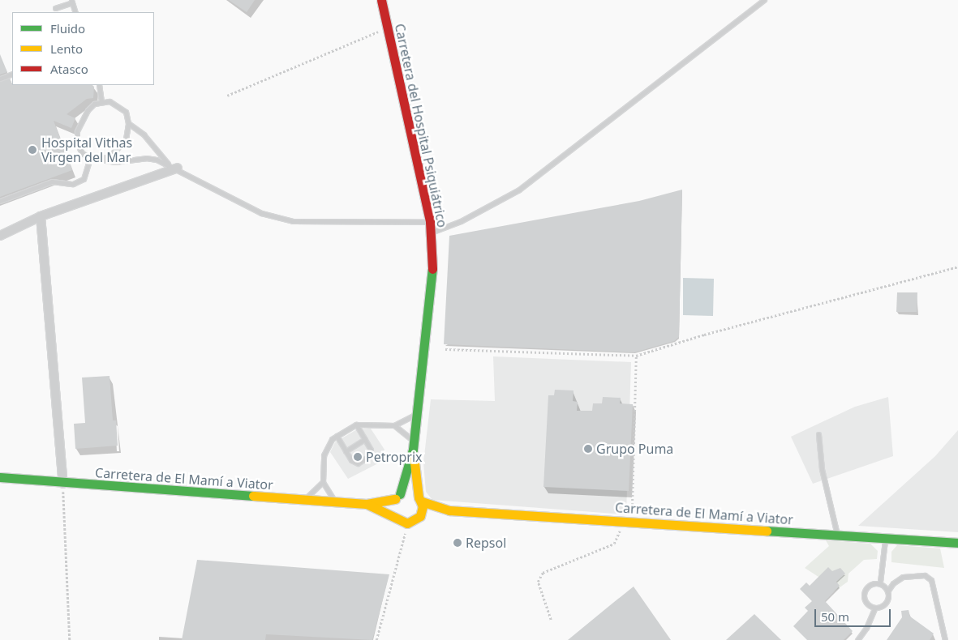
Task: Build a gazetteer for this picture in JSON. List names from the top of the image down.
{
  "streets": {
    "street": ["Carretera del Hospital Psiquiátrico", "Carretera de El Mamí a Viator"]
  },
  "places": [
    "Hospital Vithas Virgen del Mar",
    "Grupo Puma",
    "Petroprix",
    "Repsol"
  ],
  "legend": ["Fluido", "Lento", "Atasco"],
  "scale_bar": "50 m"
}
